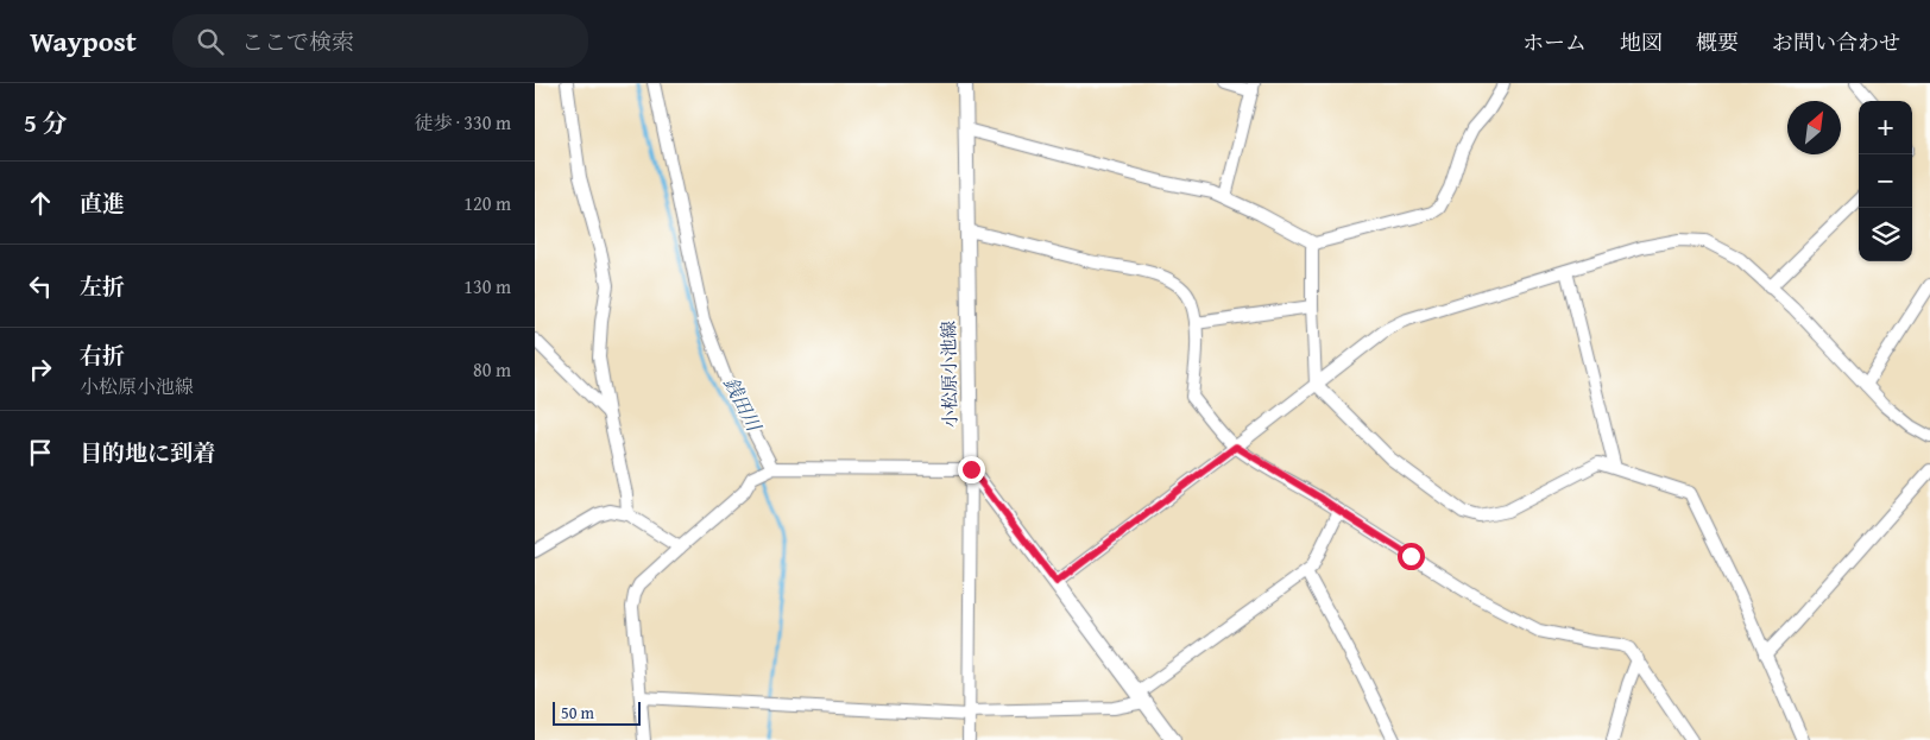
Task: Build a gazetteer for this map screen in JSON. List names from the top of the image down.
{
  "streets": {
    "main road": ["小松原小池線"]
  },
  "water": ["銭田川"],
  "scale_bar": "50 m",
  "north": "top right",
  "page": {
    "header": "Waypost",
    "search": "ここで検索",
    "nav": [
      "ホーム",
      "地図",
      "概要",
      "お問い合わせ"
    ],
    "heading": ["5 分", "徒歩 · 330 m"],
    "map_buttons": ["+", "−"],
    "list": [
      ["直進", "120 m"],
      ["左折", "130 m"],
      ["右折", "小松原小池線", "80 m"],
      "目的地に到着"
    ],
    "scale": "50 m"
  }
}
